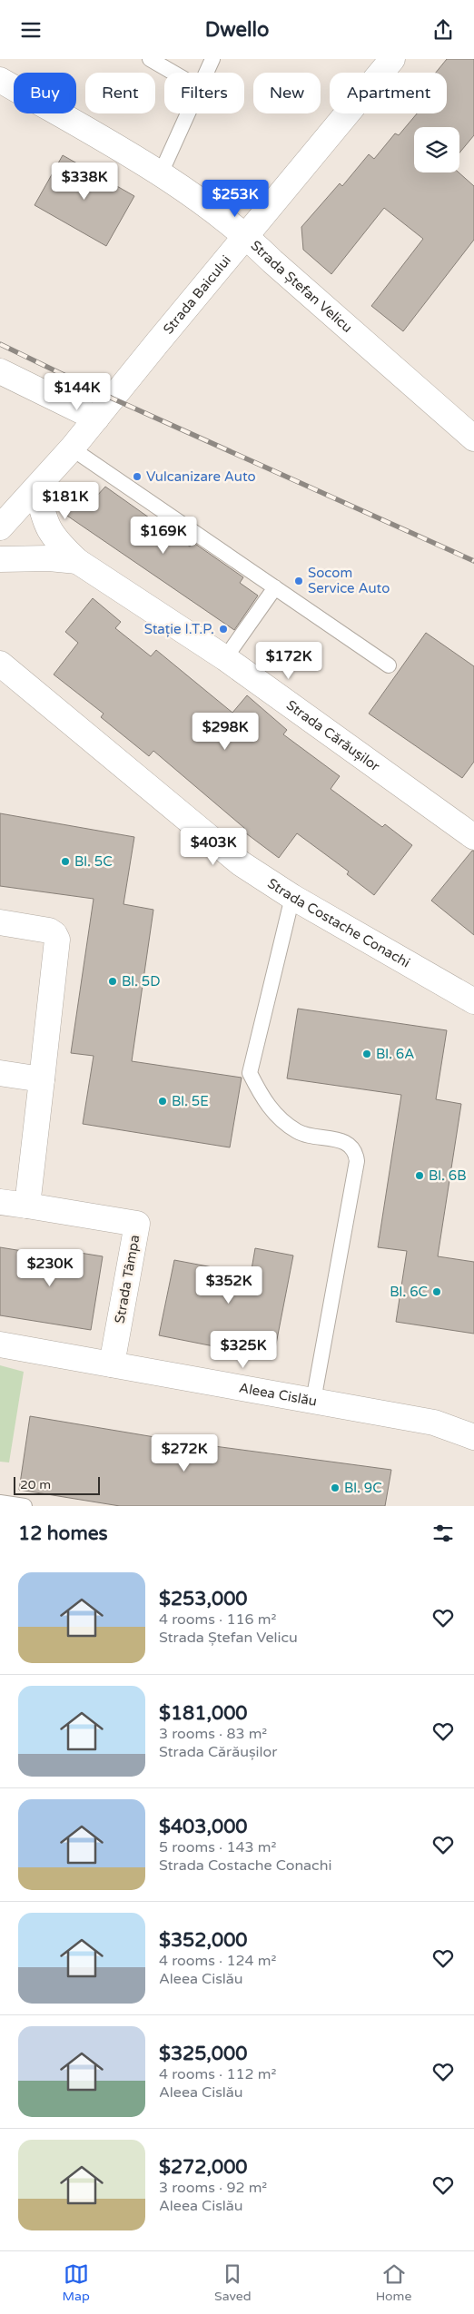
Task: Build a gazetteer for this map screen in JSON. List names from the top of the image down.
{
  "streets": {
    "street": [
      "Strada Ștefan Velicu",
      "Strada Baicului",
      "Strada Cărăușilor",
      "Strada Costache Conachi",
      "Strada Tâmpa",
      "Aleea Cislău"
    ]
  },
  "crossings": [
    ["Strada Ștefan Velicu", "Strada Baicului"],
    ["Strada Baicului", "Strada Cărăușilor"],
    ["Strada Tâmpa", "Aleea Cislău"]
  ],
  "places": [
    "Vulcanizare Auto",
    "Socom Service Auto",
    "Stație I.T.P.",
    "Bl. 5C",
    "Bl. 5D",
    "Bl. 6A",
    "Bl. 5E",
    "Bl. 6B",
    "Bl. 6C",
    "Bl. 9C"
  ],
  "scale_bar": "20 m",
  "page": {
    "header": "Dwello",
    "chip": [
      "Buy",
      "Rent",
      "Filters",
      "New",
      "Apartment"
    ],
    "price": [
      "$338K",
      "$253K",
      "$144K",
      "$181K",
      "$169K",
      "$172K",
      "$298K",
      "$403K",
      "$230K",
      "$352K",
      "$325K",
      "$272K"
    ],
    "scale": "20 m",
    "heading": "12 homes",
    "list": [
      {
        "name": "$253,000",
        "note": "4 rooms · 116 m² · Strada Ștefan Velicu"
      },
      {
        "name": "$181,000",
        "note": "3 rooms · 83 m² · Strada Cărăușilor"
      },
      {
        "name": "$403,000",
        "note": "5 rooms · 143 m² · Strada Costache Conachi"
      },
      {
        "name": "$352,000",
        "note": "4 rooms · 124 m² · Aleea Cislău"
      },
      {
        "name": "$325,000",
        "note": "4 rooms · 112 m² · Aleea Cislău"
      },
      {
        "name": "$272,000",
        "note": "3 rooms · 92 m² · Aleea Cislău"
      }
    ],
    "tabs": ["Map", "Saved", "Home"]
  }
}
